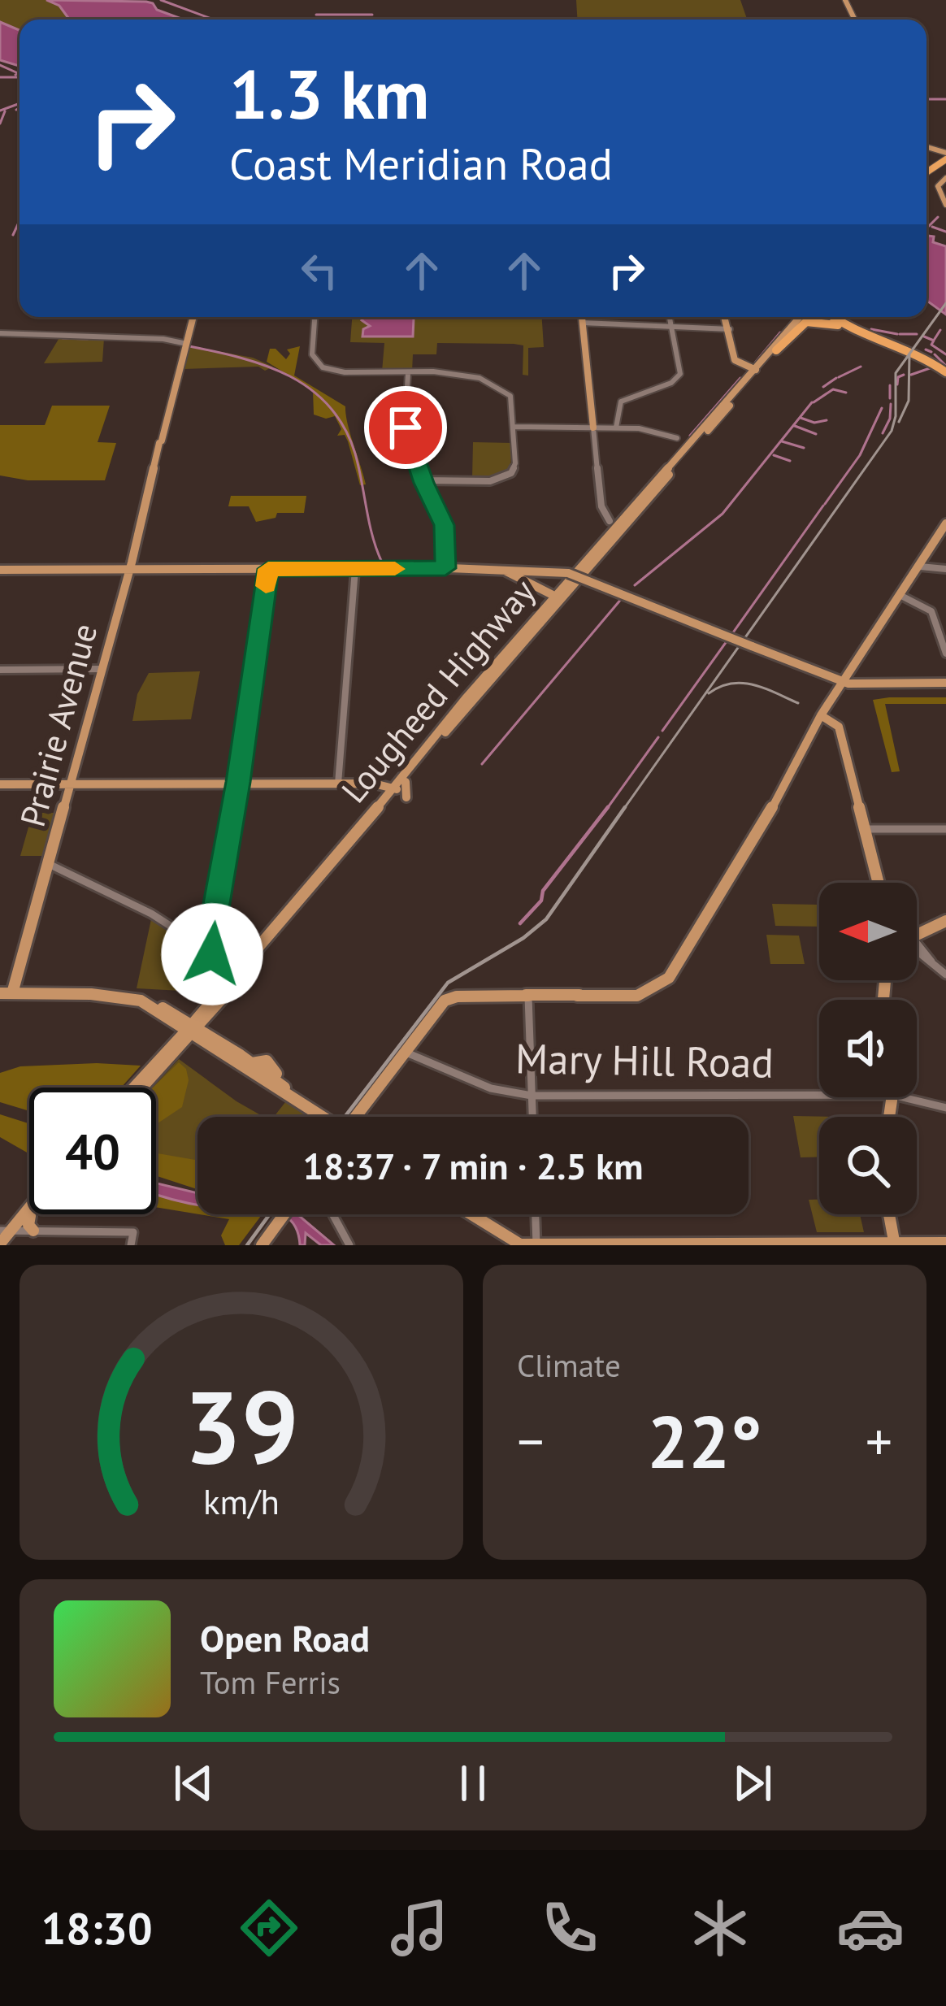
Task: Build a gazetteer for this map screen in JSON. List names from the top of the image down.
{
  "streets": {
    "main road": ["Lougheed Highway", "Prairie Avenue"],
    "street": ["Mary Hill Road"]
  },
  "north": "left",
  "page": {
    "turn": ["1.3 km", "Coast Meridian Road"],
    "limit": "40",
    "trip": "18:37 · 7 min · 2.5 km",
    "tile": "Climate",
    "heat": ["−", "22°", "+"],
    "song": ["Open Road", "Tom Ferris"],
    "tabs": "18:30",
    "gauge": ["39", "km/h"]
  }
}
